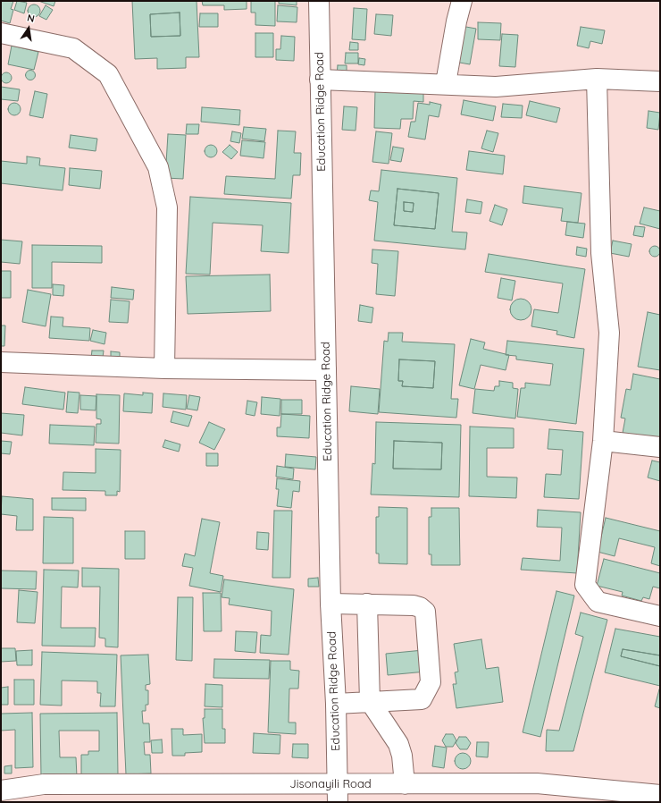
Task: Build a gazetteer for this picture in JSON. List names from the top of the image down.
{
  "streets": {
    "street": ["Education Ridge Road", "Jisonayili Road"]
  },
  "crossings": [
    ["Education Ridge Road", "Jisonayili Road"]
  ],
  "north": "top"
}
